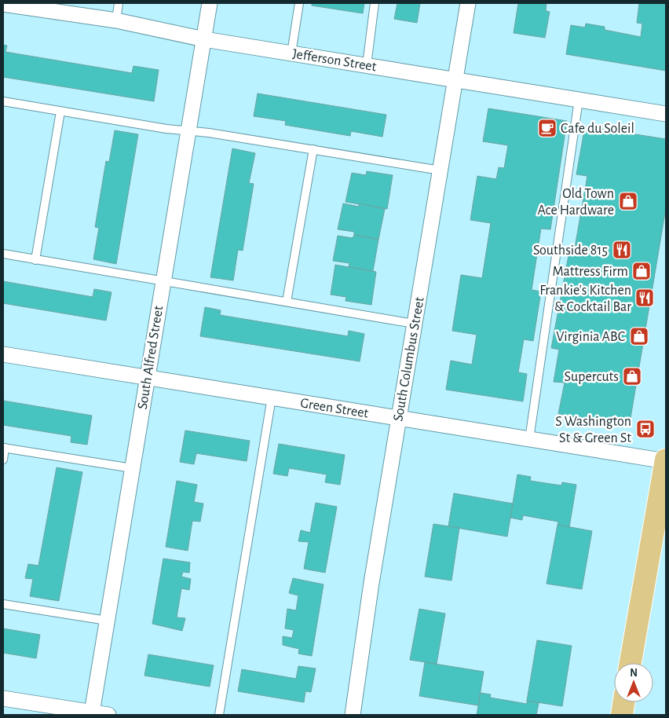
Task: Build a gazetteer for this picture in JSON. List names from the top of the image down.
{
  "streets": {
    "street": [
      "Jefferson Street",
      "South Alfred Street",
      "South Columbus Street",
      "Green Street"
    ]
  },
  "crossings": [
    ["Jefferson Street", "South Alfred Street"],
    ["Jefferson Street", "South Columbus Street"],
    ["South Alfred Street", "Green Street"],
    ["South Columbus Street", "Green Street"]
  ],
  "places": {
    "cafe": ["Cafe du Soleil"],
    "shop": [
      "Old Town Ace Hardware",
      "Mattress Firm",
      "Virginia ABC",
      "Supercuts"
    ],
    "restaurant": ["Southside 815", "Frankie's Kitchen & Cocktail Bar"],
    "bus stop": ["S Washington St & Green St"]
  },
  "north": "top"
}
